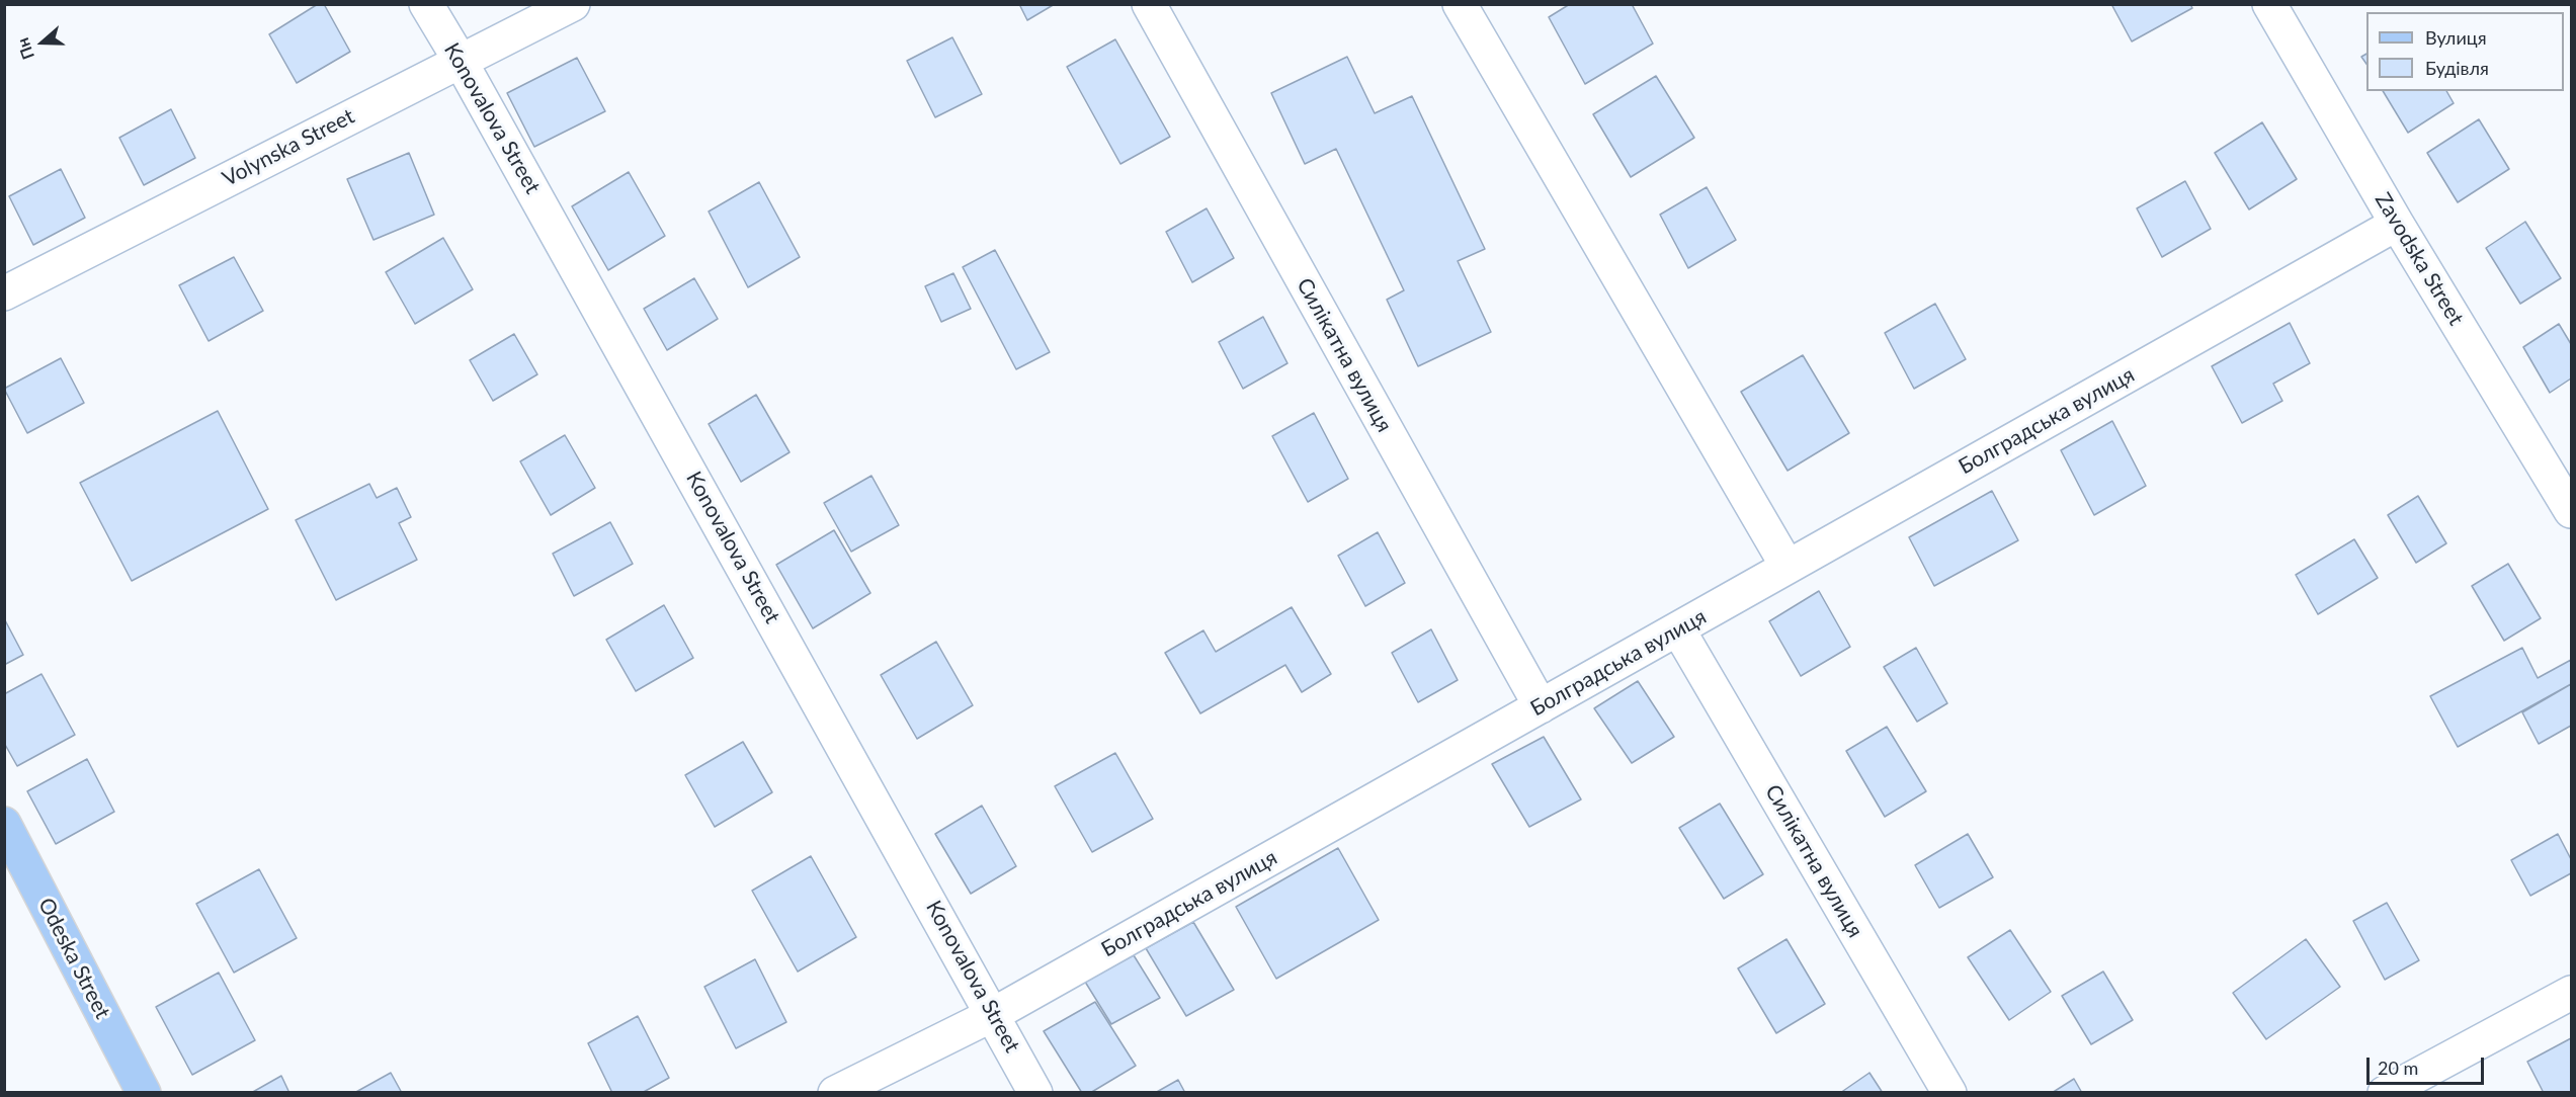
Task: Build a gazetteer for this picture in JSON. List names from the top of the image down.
{
  "streets": {
    "main road": ["Odeska Street"],
    "street": [
      "Konovalova Street",
      "Volynska Street",
      "Zavodska Street",
      "Силікатна вулиця",
      "Болградська вулиця"
    ]
  },
  "crossings": [
    ["Konovalova Street", "Volynska Street"],
    ["Konovalova Street", "Болградська вулиця"],
    ["Zavodska Street", "Болградська вулиця"],
    ["Силікатна вулиця", "Болградська вулиця"]
  ],
  "legend": ["Вулиця", "Будівля"],
  "scale_bar": "20 m",
  "north": "left"
}
